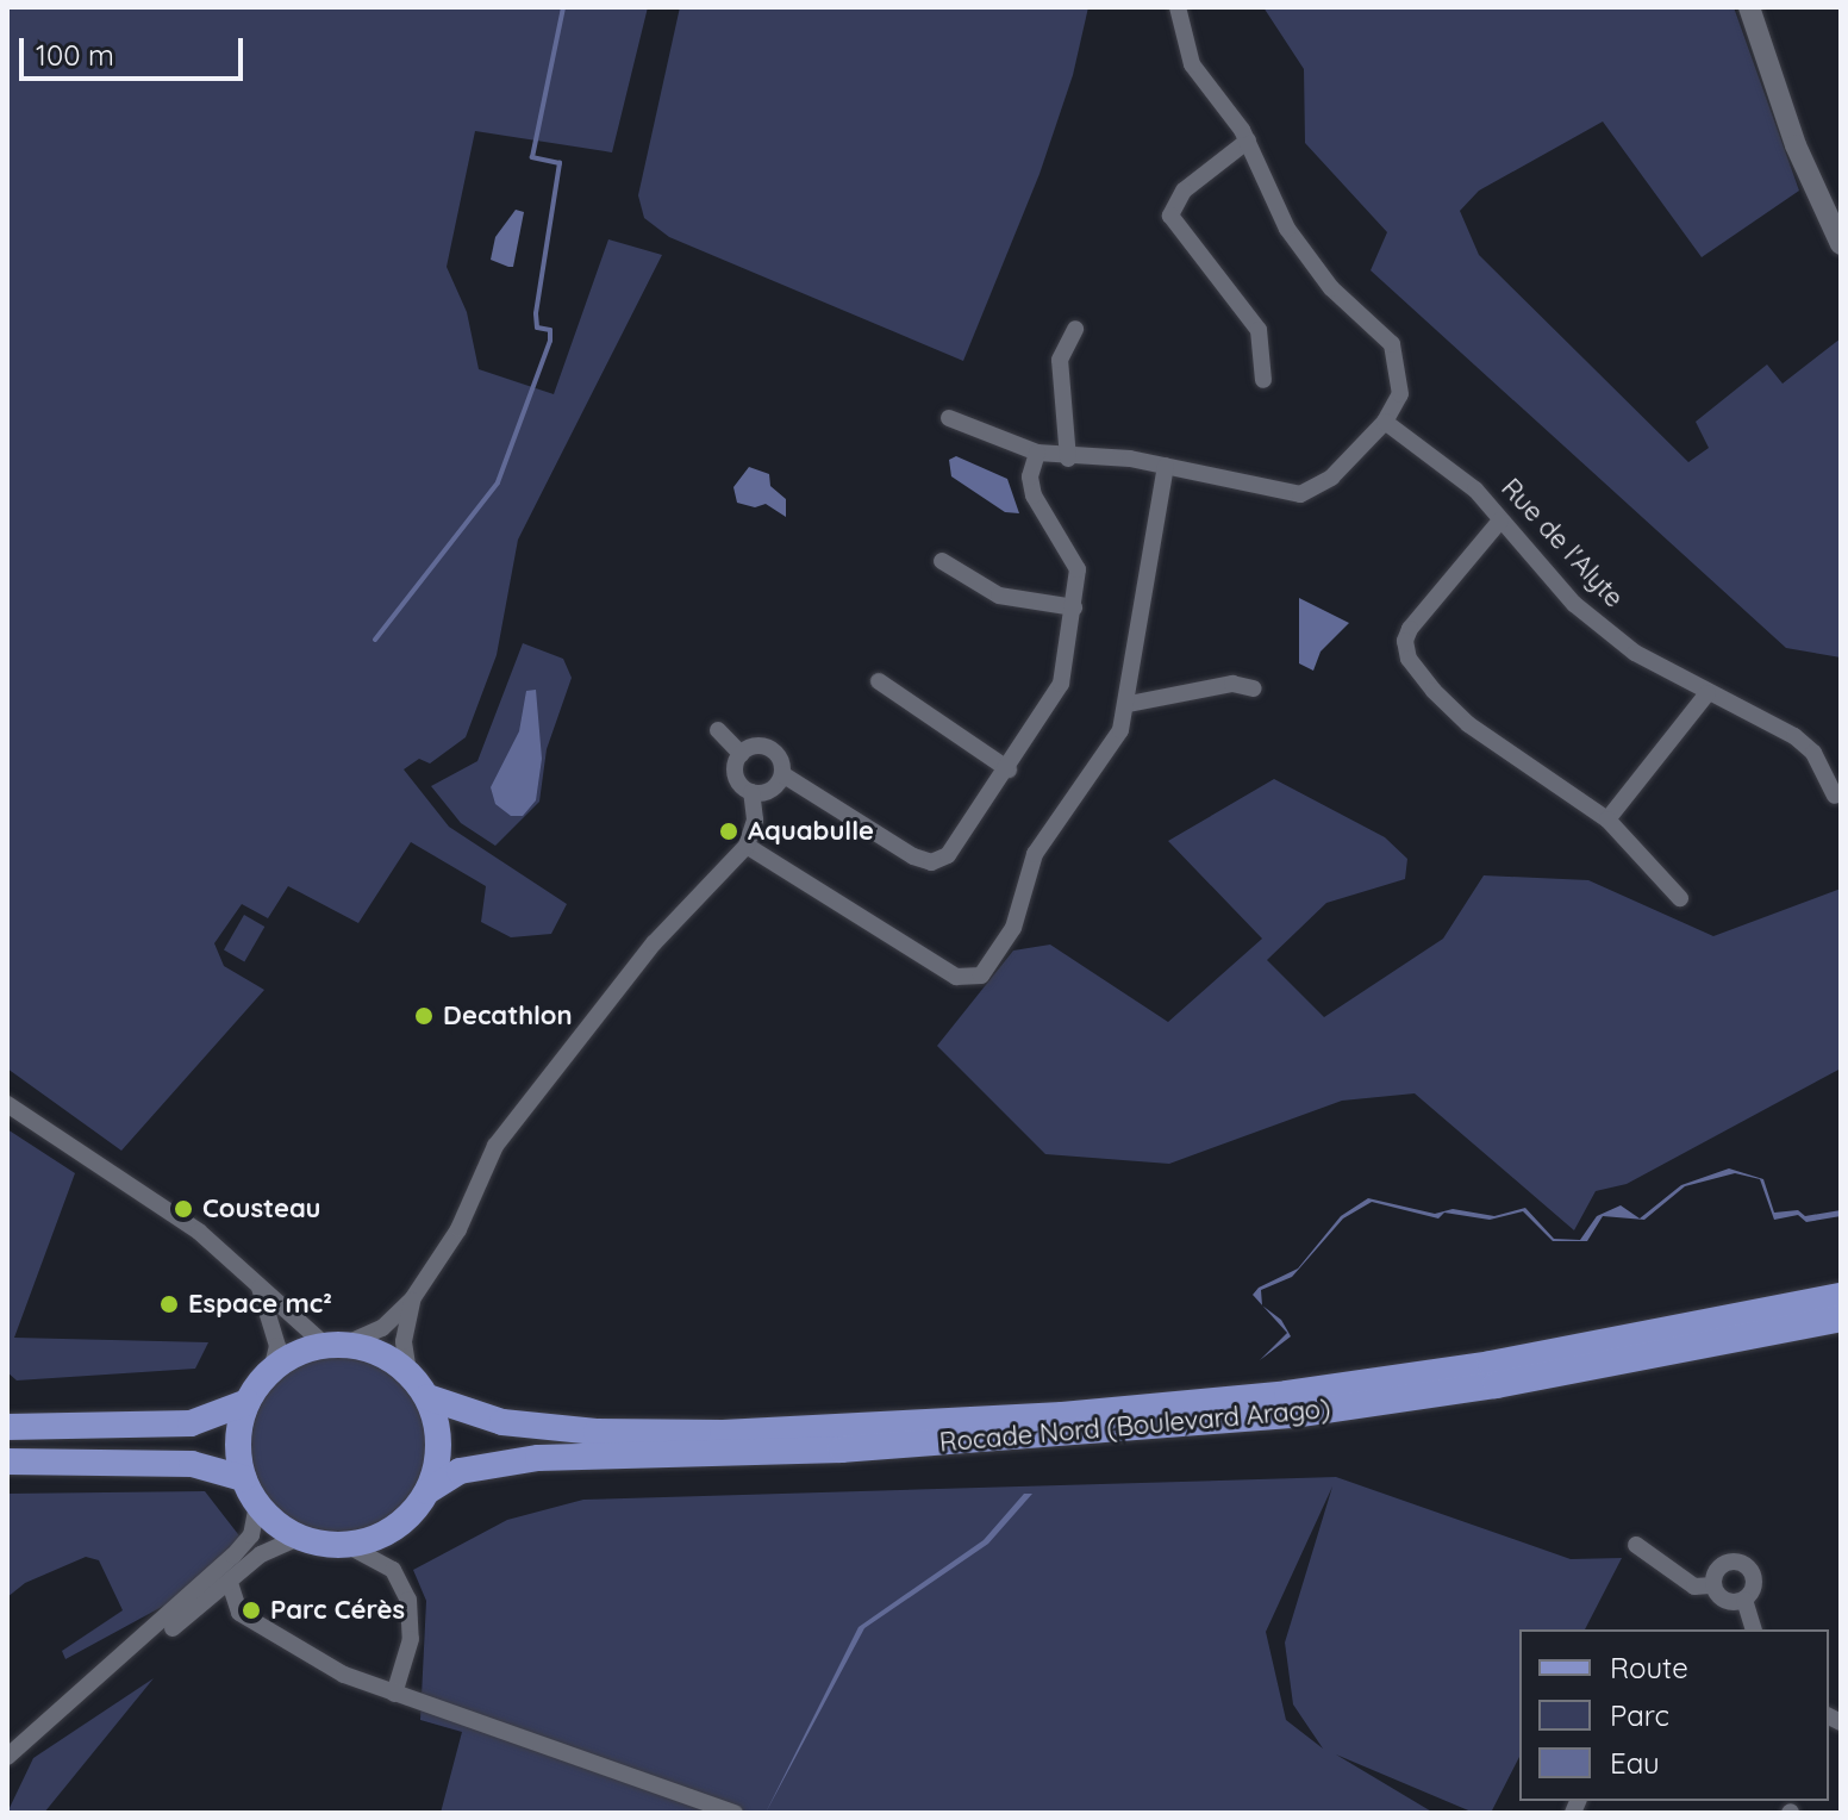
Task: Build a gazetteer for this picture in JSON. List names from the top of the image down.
{
  "streets": {
    "main road": ["Rocade Nord (Boulevard Arago)"],
    "street": ["Rue de l'Alyte"]
  },
  "places": [
    "Aquabulle",
    "Decathlon",
    "Cousteau",
    "Espace mc²",
    "Parc Cérès"
  ],
  "legend": ["Route", "Parc", "Eau"],
  "scale_bar": "100 m"
}
